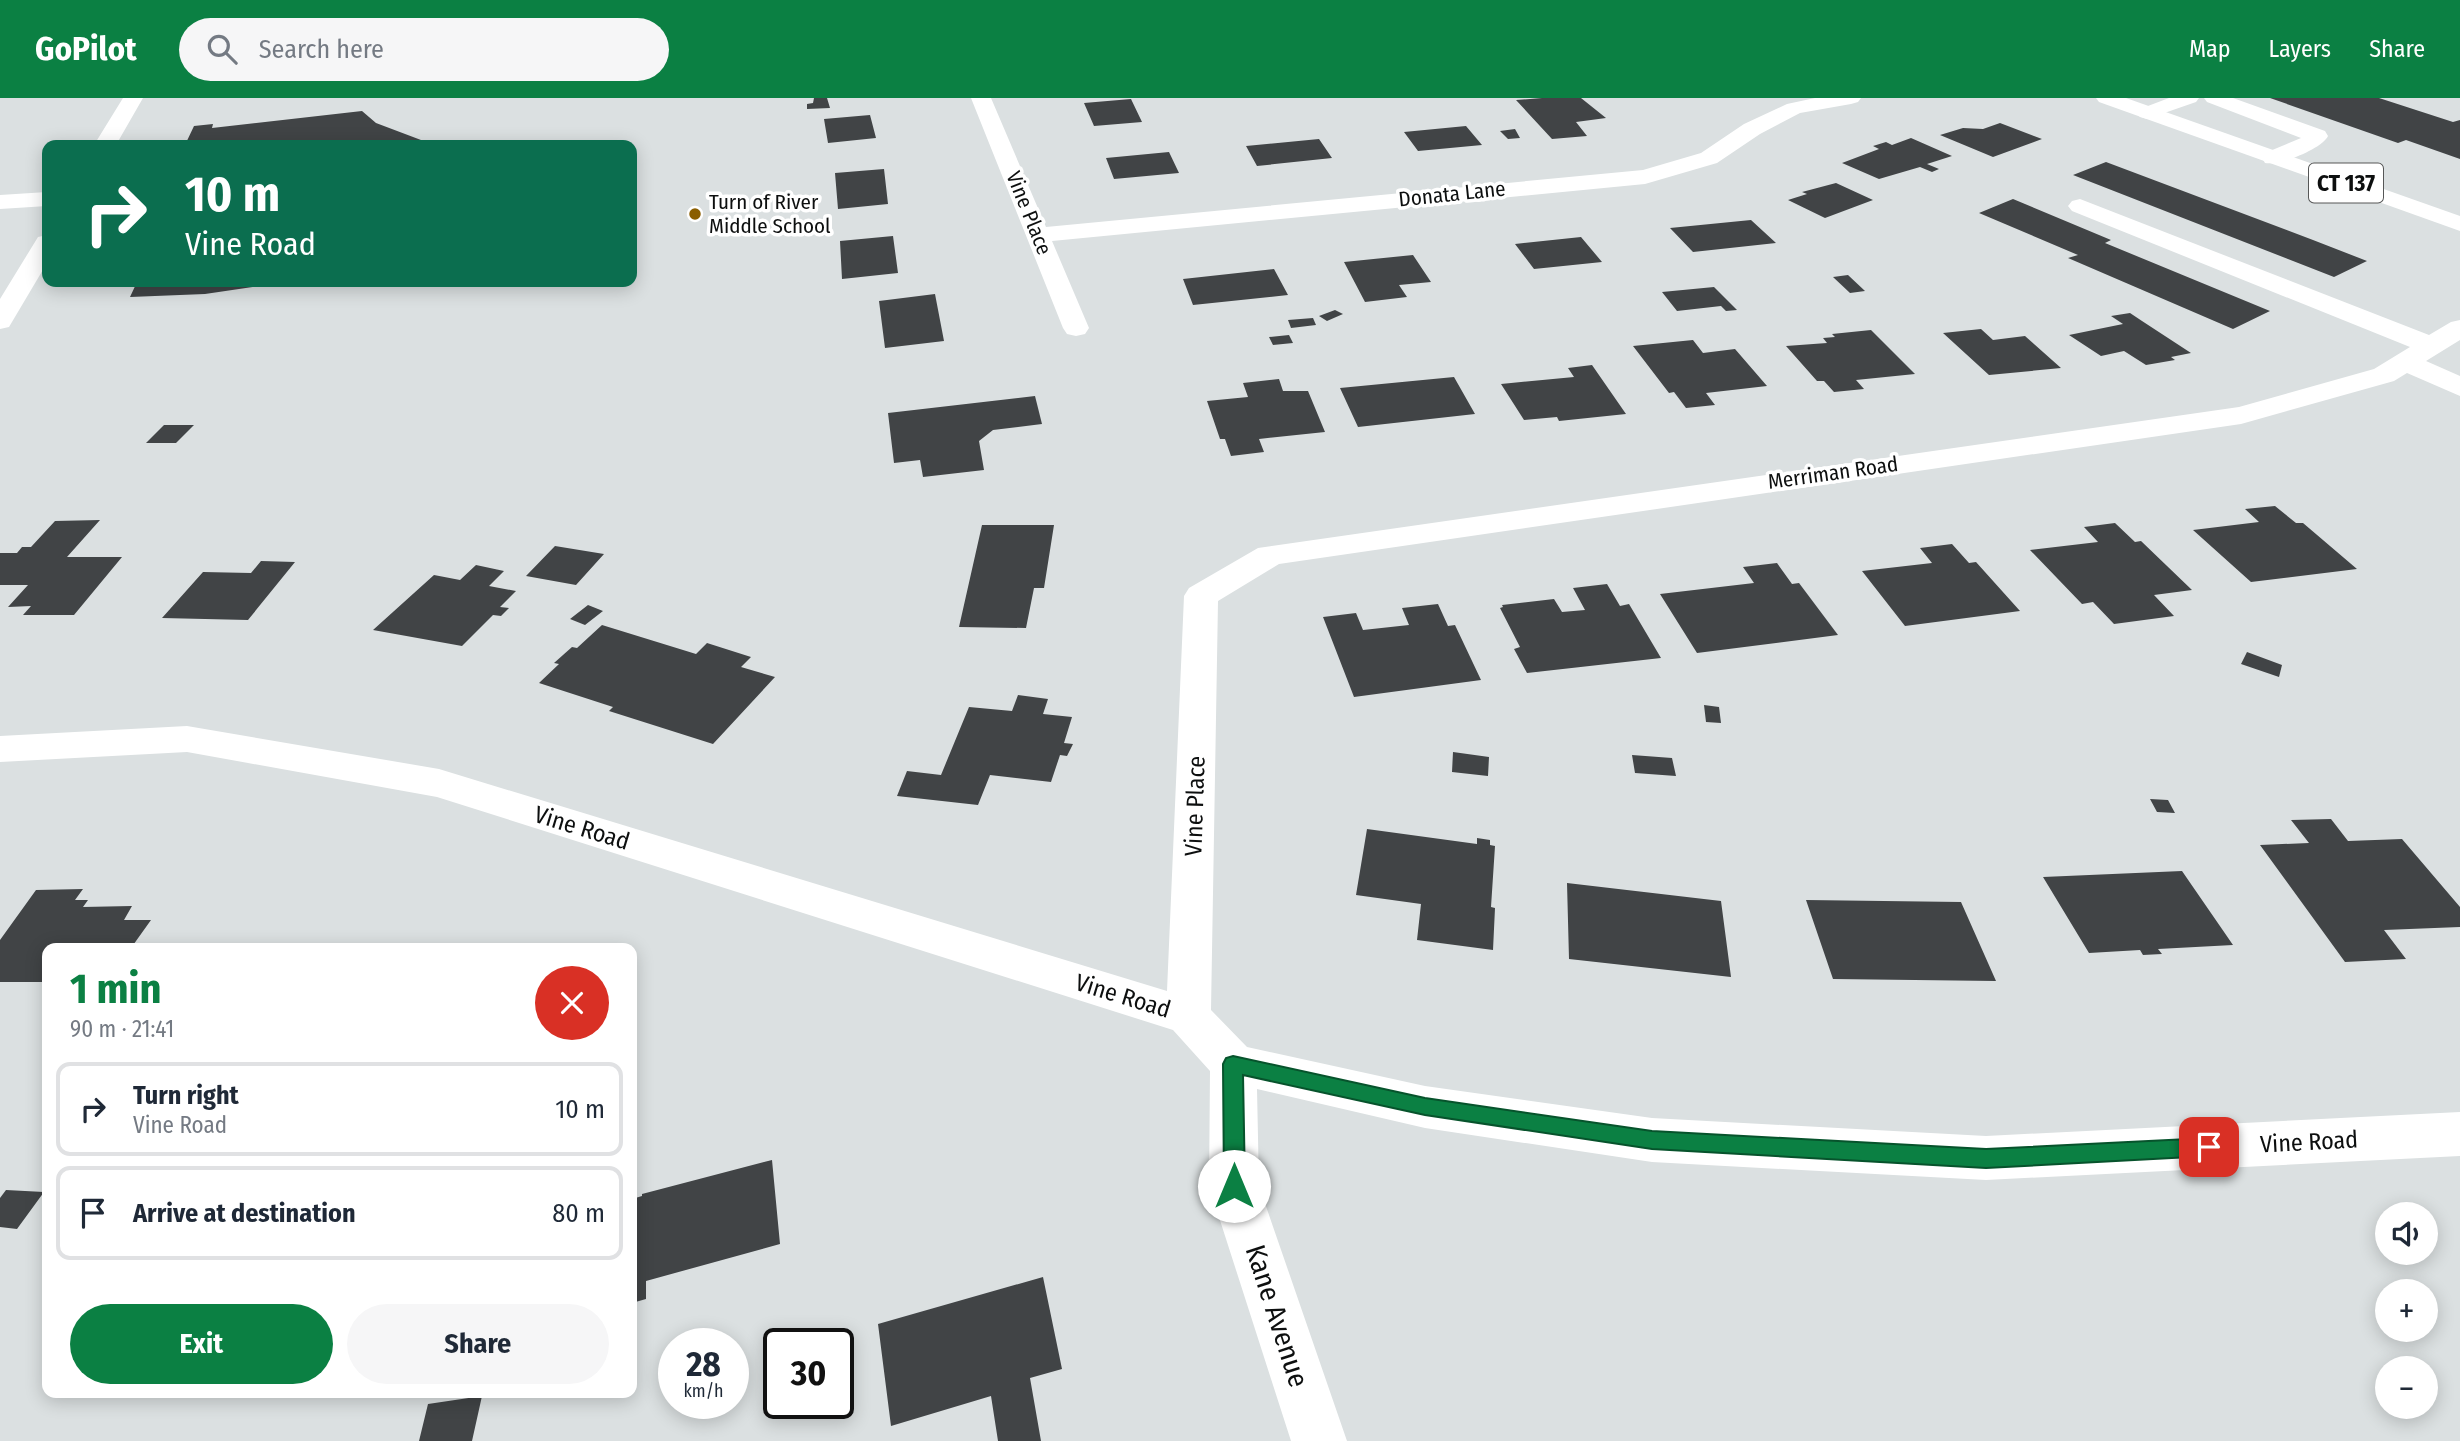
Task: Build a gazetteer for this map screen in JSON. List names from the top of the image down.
{
  "streets": {
    "street": [
      "CT 137",
      "Donata Lane",
      "Vine Place",
      "Merriman Road",
      "Vine Road",
      "Kane Avenue"
    ]
  },
  "crossings": [
    ["Donata Lane", "Vine Place"],
    ["Vine Place", "Merriman Road"],
    ["Vine Place", "Vine Road"],
    ["Vine Road", "Kane Avenue"]
  ],
  "places": ["Turn of River Middle School"],
  "page": {
    "header": "GoPilot",
    "search": "Search here",
    "nav": ["Map", "Layers", "Share"],
    "turn": ["10 m", "Vine Road"],
    "heading": ["1 min", "90 m · 21:41"],
    "list": [
      {
        "name": "Turn right",
        "note": "Vine Road",
        "value": "10 m"
      },
      {
        "name": "Arrive at destination",
        "value": "80 m"
      }
    ],
    "map_buttons": ["+", "−"],
    "buttons": ["Exit", "Share"],
    "speed": "28 km/h",
    "limit": "30"
  }
}
